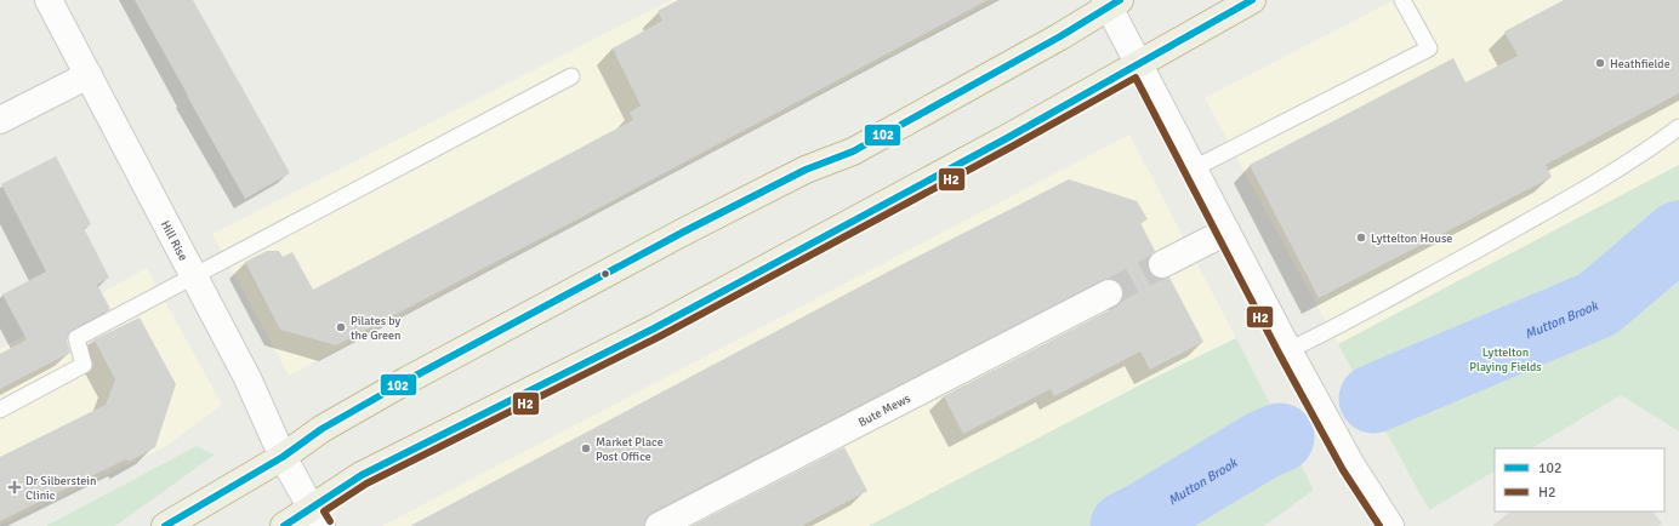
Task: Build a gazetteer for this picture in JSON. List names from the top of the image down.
{
  "streets": {
    "street": ["Hill Rise", "Bute Mews"]
  },
  "water": ["Mutton Brook"],
  "parks": ["Lyttelton Playing Fields"],
  "places": {
    "other": [
      "Heathfielde",
      "Lyttelton House",
      "Pilates by the Green",
      "Market Place Post Office"
    ],
    "health": ["Dr Silberstein Clinic"]
  },
  "lines": ["transit line 102", "transit line H2"],
  "legend": ["102", "H2"]
}
